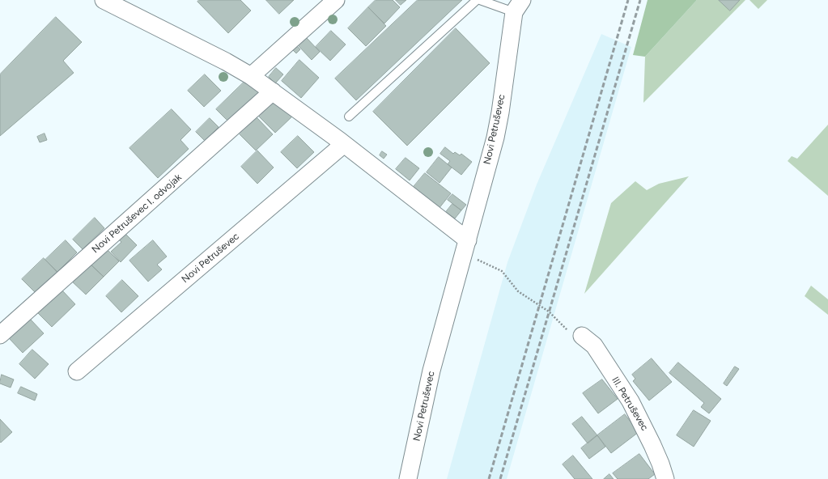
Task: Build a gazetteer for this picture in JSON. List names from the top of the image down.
{
  "streets": {
    "street": ["Novi Petruševec", "Novi Petruševec I. odvojak", "III. Petruševec"]
  }
}
